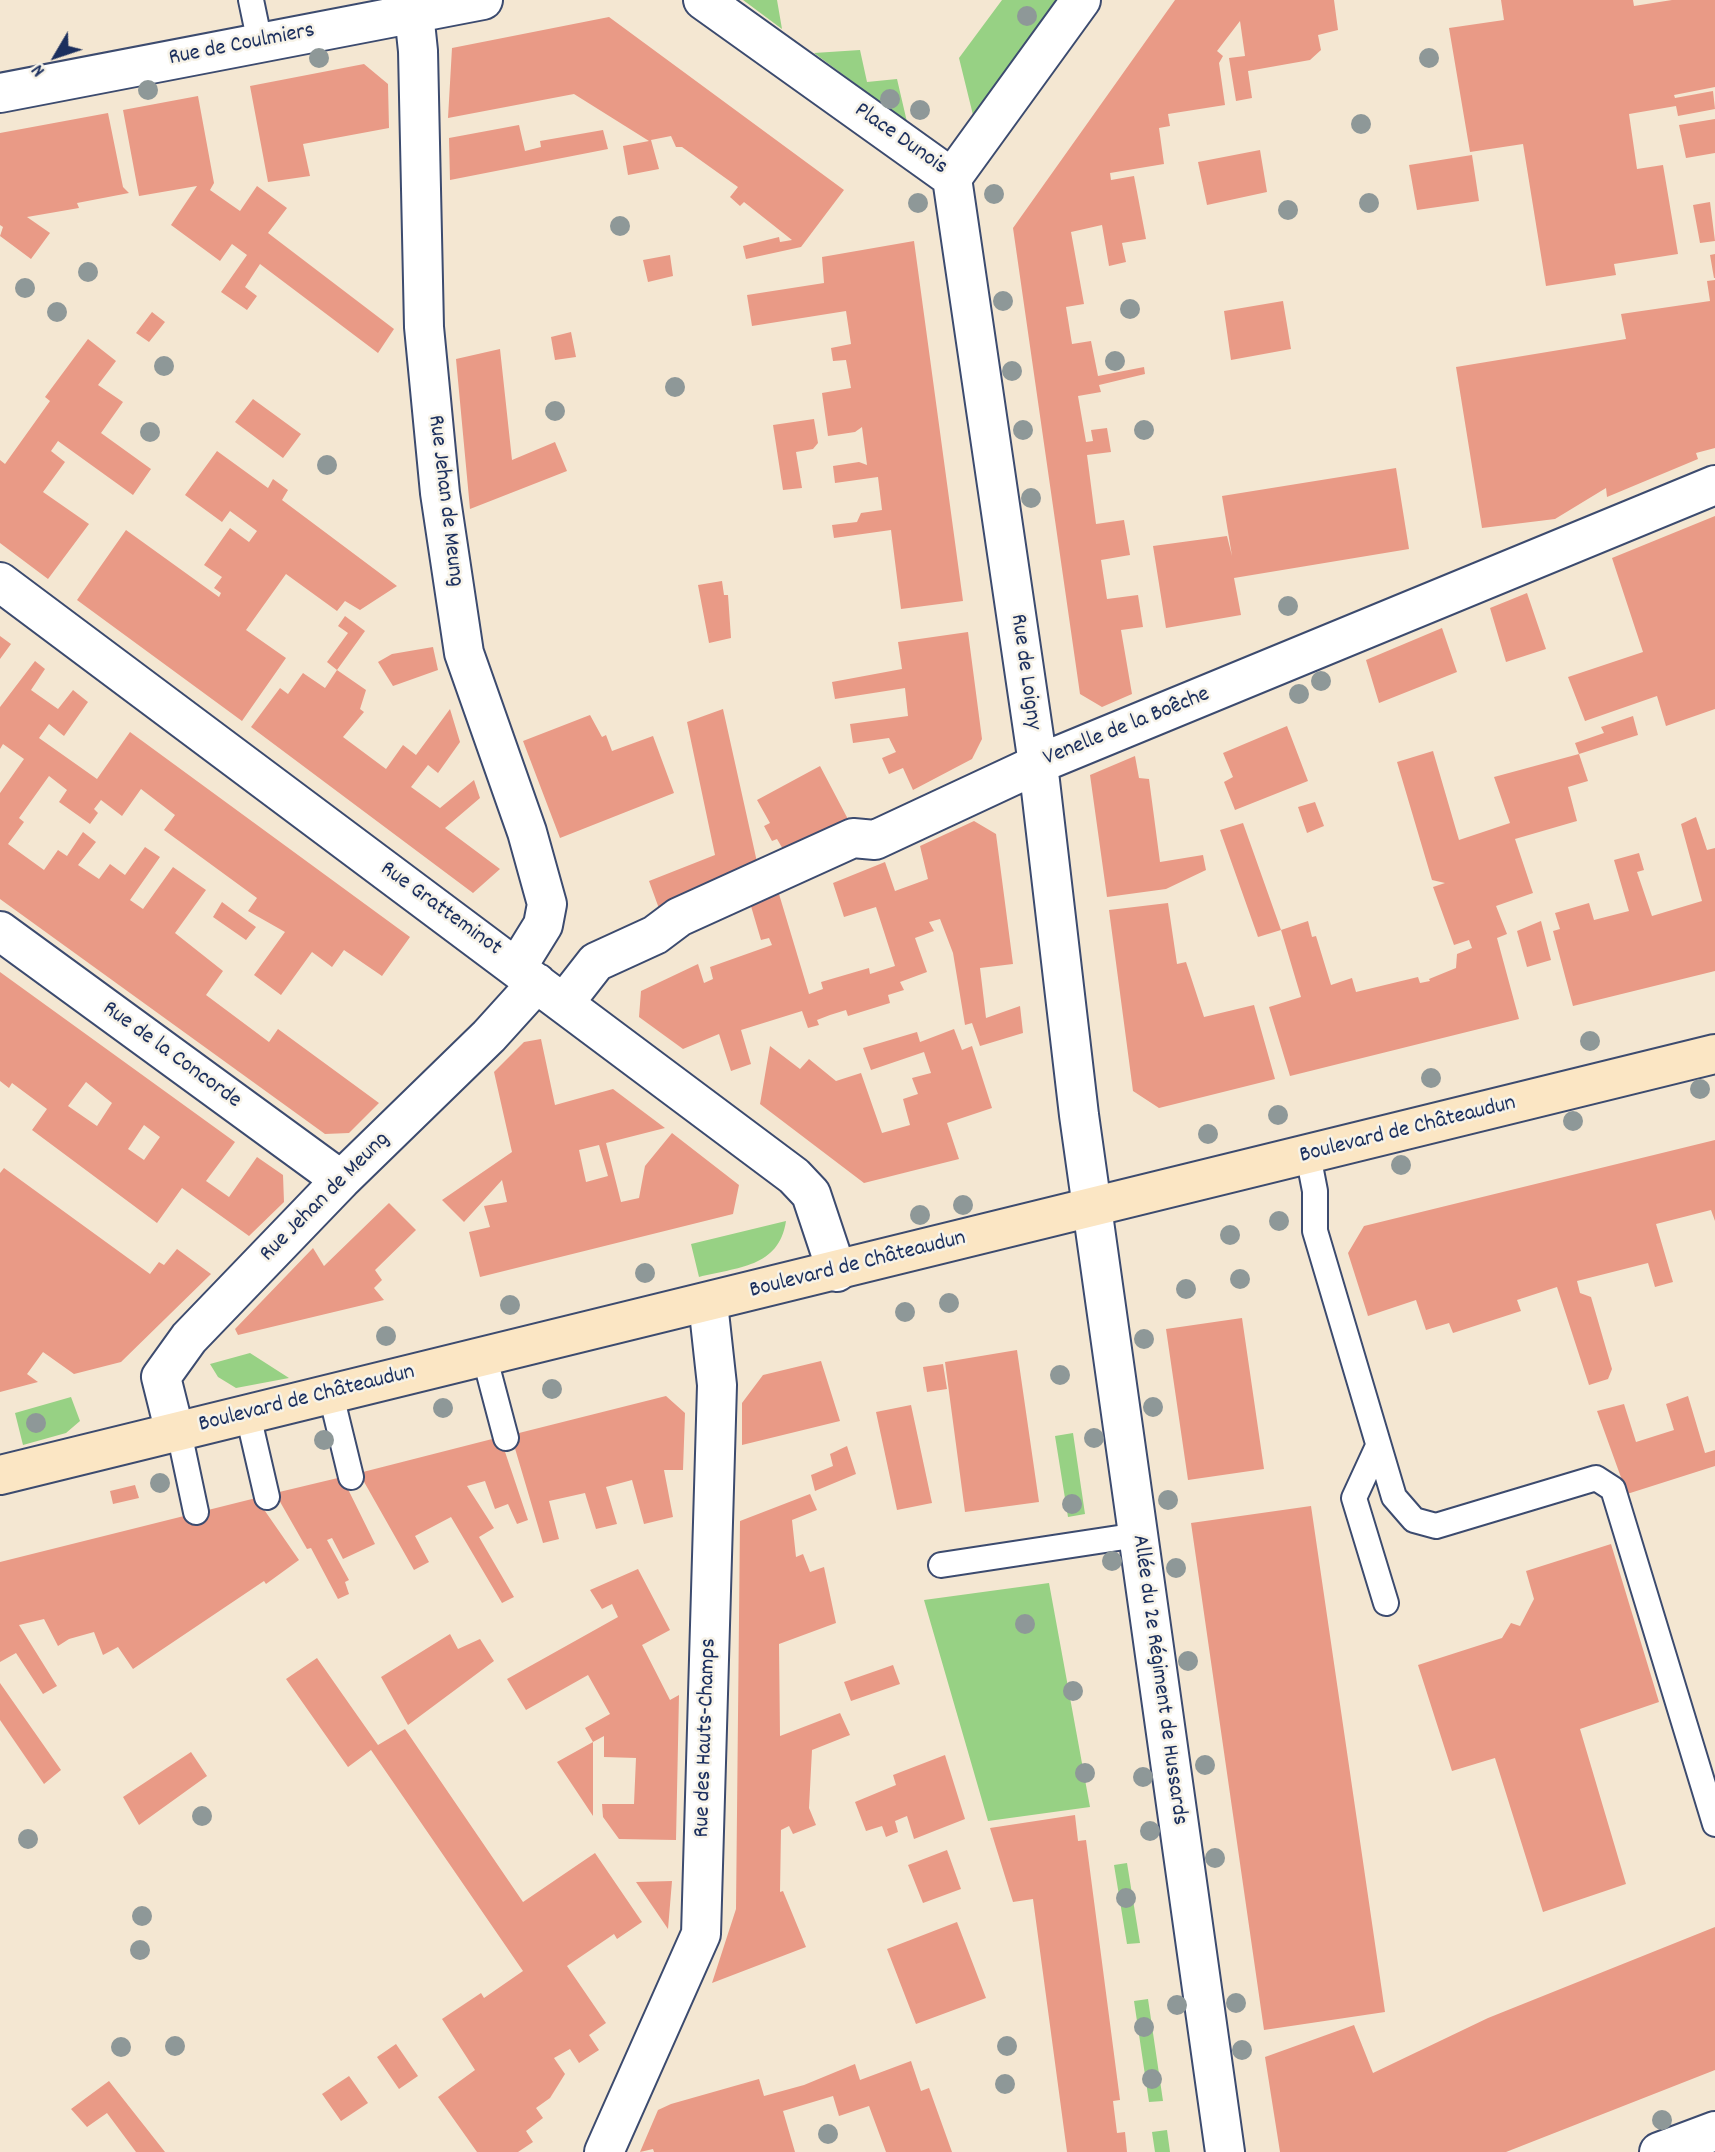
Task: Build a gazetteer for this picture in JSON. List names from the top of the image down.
{
  "streets": {
    "main road": ["Boulevard de Châteaudun"],
    "street": [
      "Rue de Coulmiers",
      "Place Dunois",
      "Rue Jehan de Meung",
      "Rue de Loigny",
      "Venelle de la Boêche",
      "Rue Gratteminot",
      "Rue de la Concorde",
      "Allée du 2e Régiment de Hussards",
      "Rue des Hauts-Champs"
    ]
  },
  "crossings": [
    ["Rue de Coulmiers", "Rue Jehan de Meung"],
    ["Place Dunois", "Rue de Loigny"],
    ["Rue Jehan de Meung", "Venelle de la Boêche"],
    ["Rue Jehan de Meung", "Rue Gratteminot"],
    ["Rue Jehan de Meung", "Rue de la Concorde"],
    ["Rue Jehan de Meung", "Boulevard de Châteaudun"],
    ["Rue de Loigny", "Venelle de la Boêche"],
    ["Rue de Loigny", "Boulevard de Châteaudun"],
    ["Rue de Loigny", "Allée du 2e Régiment de Hussards"],
    ["Venelle de la Boêche", "Rue Gratteminot"],
    ["Rue Gratteminot", "Boulevard de Châteaudun"],
    ["Boulevard de Châteaudun", "Allée du 2e Régiment de Hussards"],
    ["Boulevard de Châteaudun", "Rue des Hauts-Champs"]
  ],
  "north": "bottom left"
}
